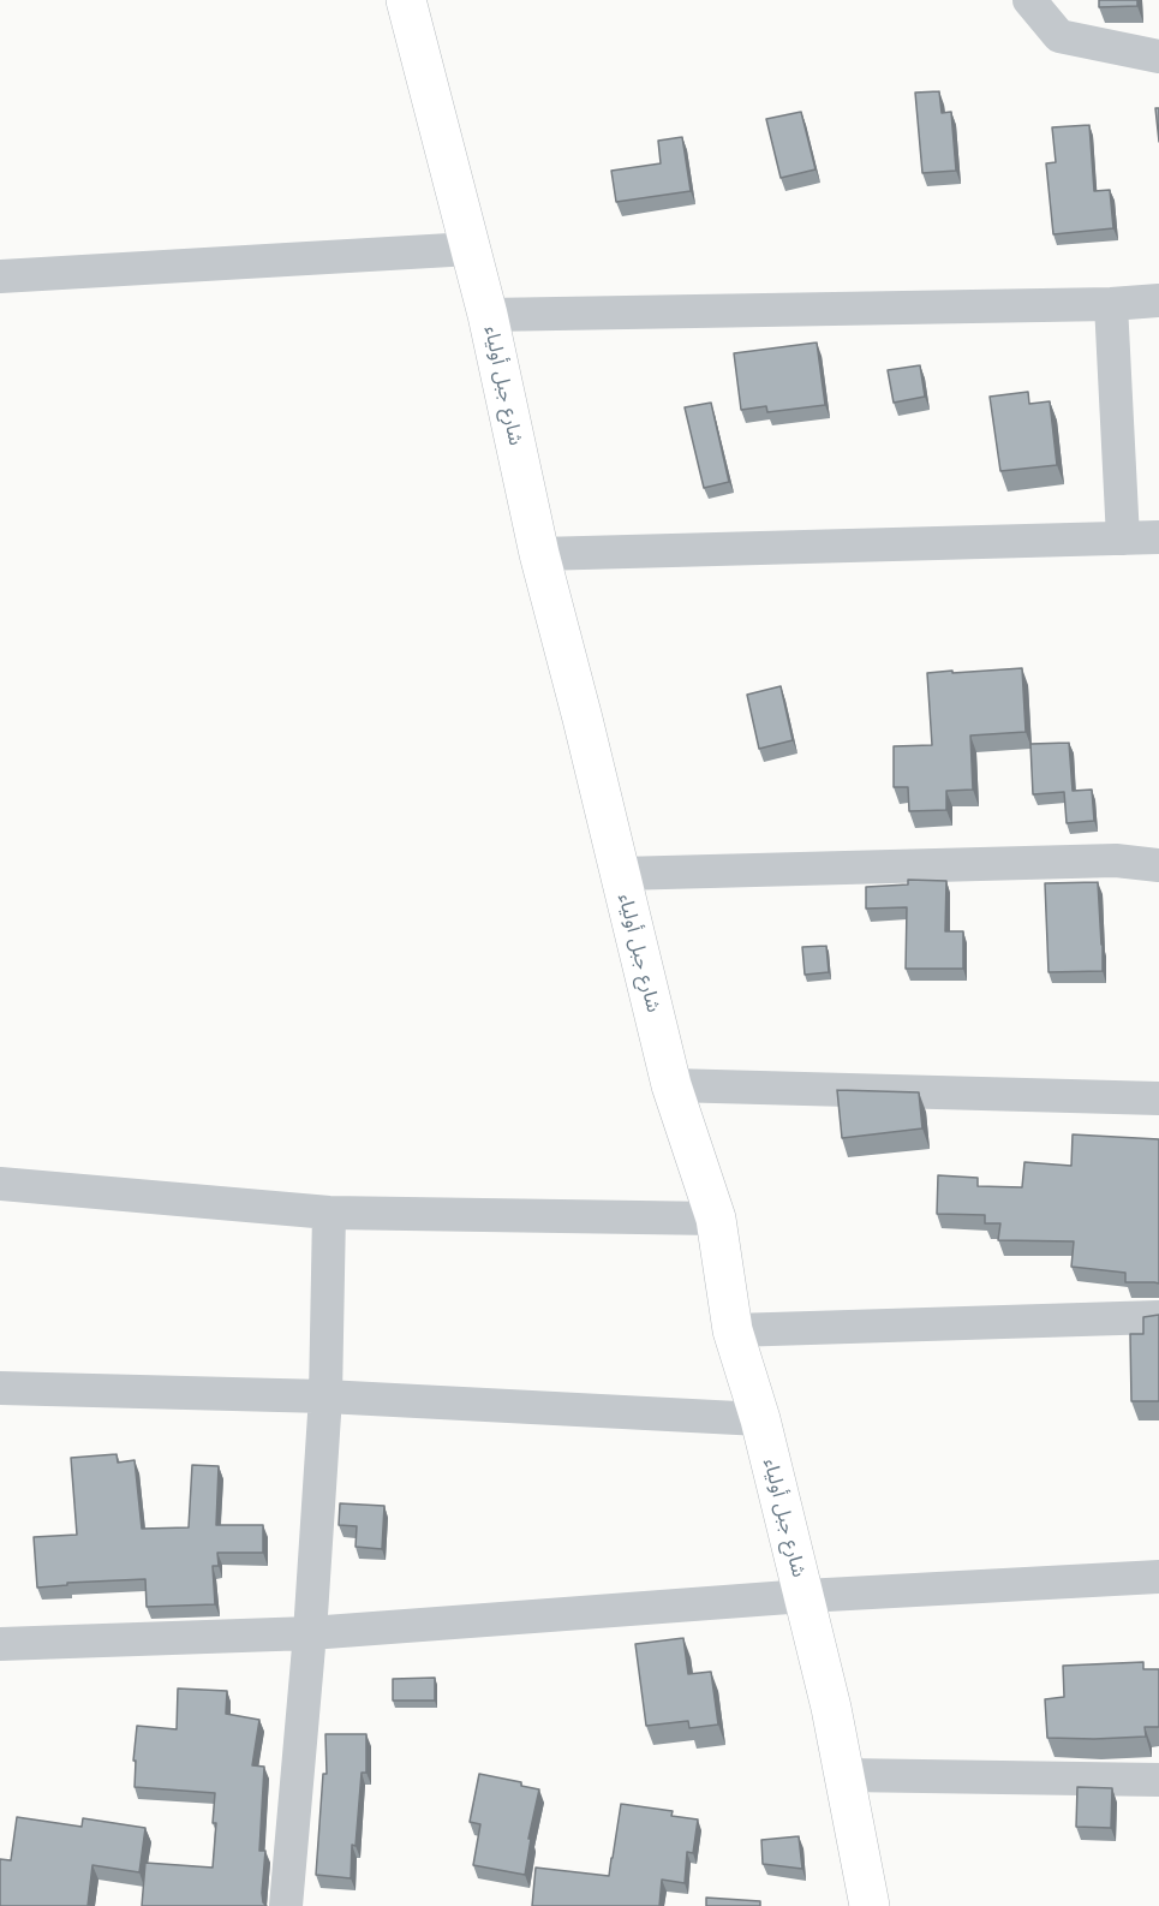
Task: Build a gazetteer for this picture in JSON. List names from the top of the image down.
{
  "streets": {
    "highway": ["شارع جبل أولياء"]
  }
}
